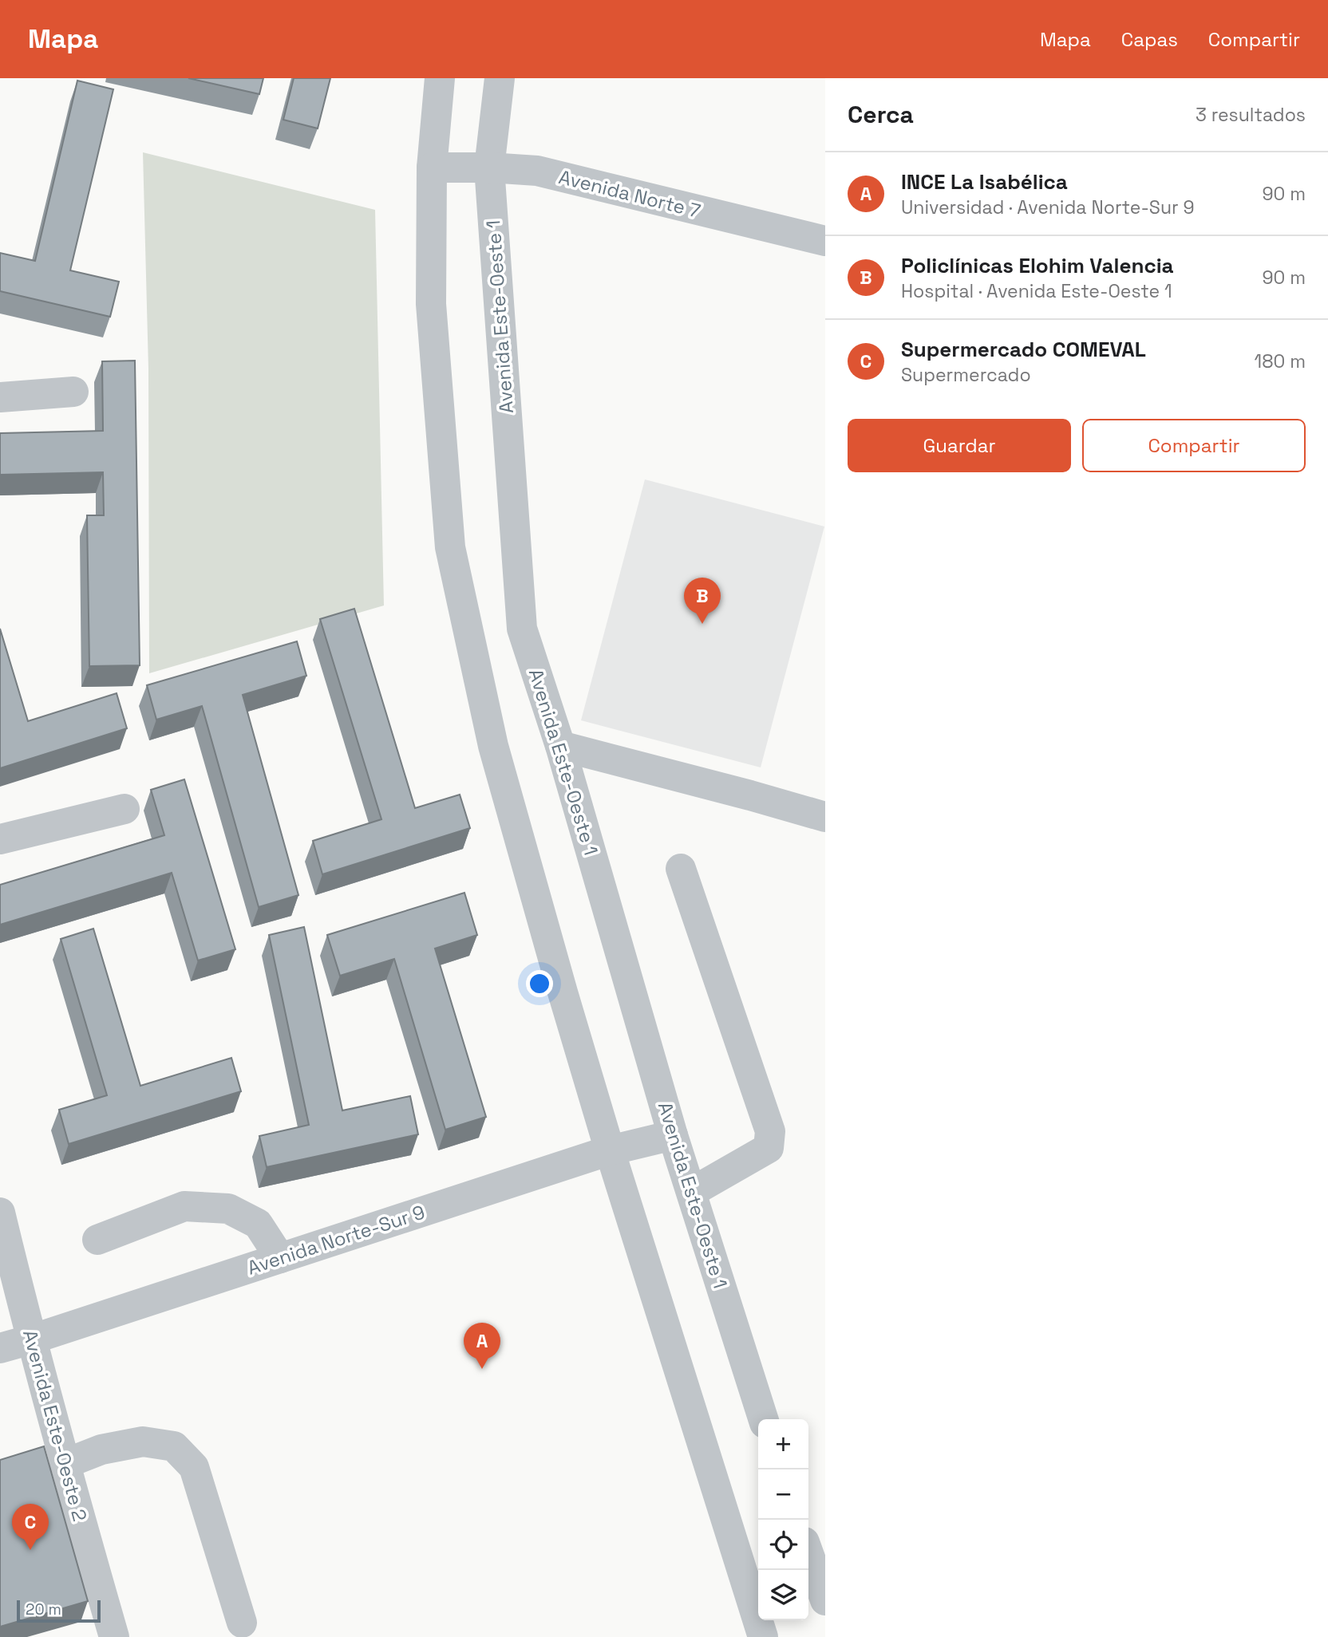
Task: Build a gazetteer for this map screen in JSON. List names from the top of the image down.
{
  "streets": {
    "street": [
      "Avenida Norte 7",
      "Avenida Este-Oeste 1",
      "Avenida Norte-Sur 9",
      "Avenida Este-Oeste 2"
    ]
  },
  "crossings": [
    ["Avenida Norte 7", "Avenida Este-Oeste 1"],
    ["Avenida Este-Oeste 1", "Avenida Norte-Sur 9"],
    ["Avenida Norte-Sur 9", "Avenida Este-Oeste 2"]
  ],
  "scale_bar": "20 m",
  "page": {
    "header": "Mapa",
    "nav": ["Mapa", "Capas", "Compartir"],
    "heading": ["Cerca", "3 resultados"],
    "list": [
      {
        "mark": "A",
        "name": "INCE La Isabélica",
        "note": "Universidad · Avenida Norte-Sur 9",
        "value": "90 m"
      },
      {
        "mark": "B",
        "name": "Policlínicas Elohim Valencia",
        "note": "Hospital · Avenida Este-Oeste 1",
        "value": "90 m"
      },
      {
        "mark": "C",
        "name": "Supermercado COMEVAL",
        "note": "Supermercado",
        "value": "180 m"
      }
    ],
    "buttons": ["Guardar", "Compartir"],
    "pins": ["B", "A", "C"],
    "map_buttons": ["+", "−"],
    "scale": "20 m"
  }
}
